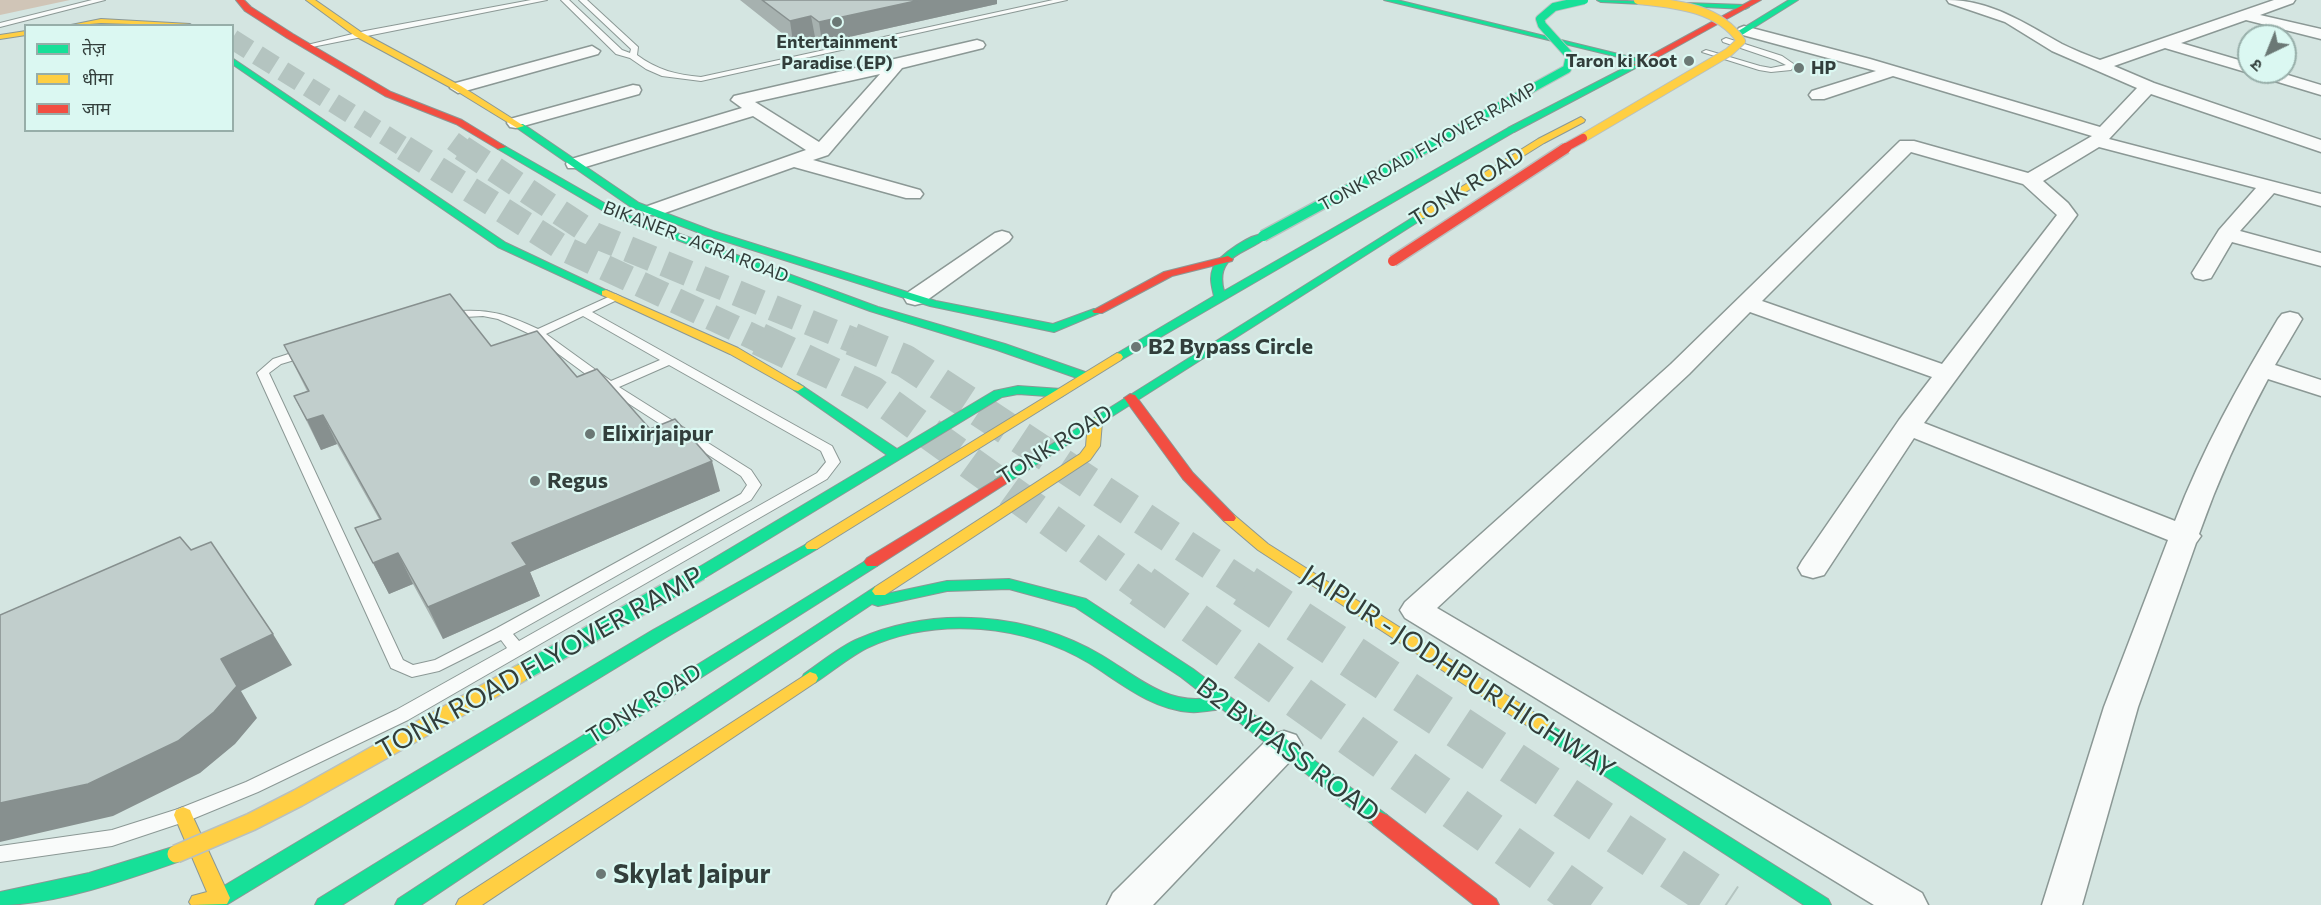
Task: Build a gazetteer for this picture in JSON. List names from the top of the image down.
{
  "streets": {
    "main road": [
      "TONK ROAD FLYOVER RAMP",
      "TONK ROAD",
      "BIKANER - AGRA ROAD",
      "JAIPUR - JODHPUR HIGHWAY",
      "B2 BYPASS ROAD"
    ]
  },
  "crossings": [
    ["TONK ROAD FLYOVER RAMP", "TONK ROAD"],
    ["TONK ROAD", "BIKANER - AGRA ROAD"],
    ["TONK ROAD", "JAIPUR - JODHPUR HIGHWAY"]
  ],
  "places": [
    "Entertainment Paradise (EP)",
    "Taron ki Koot",
    "HP",
    "B2 Bypass Circle",
    "Elixirjaipur",
    "Regus",
    "Skylat Jaipur"
  ],
  "legend": ["तेज़", "धीमा", "जाम"],
  "north": "bottom left"
}
